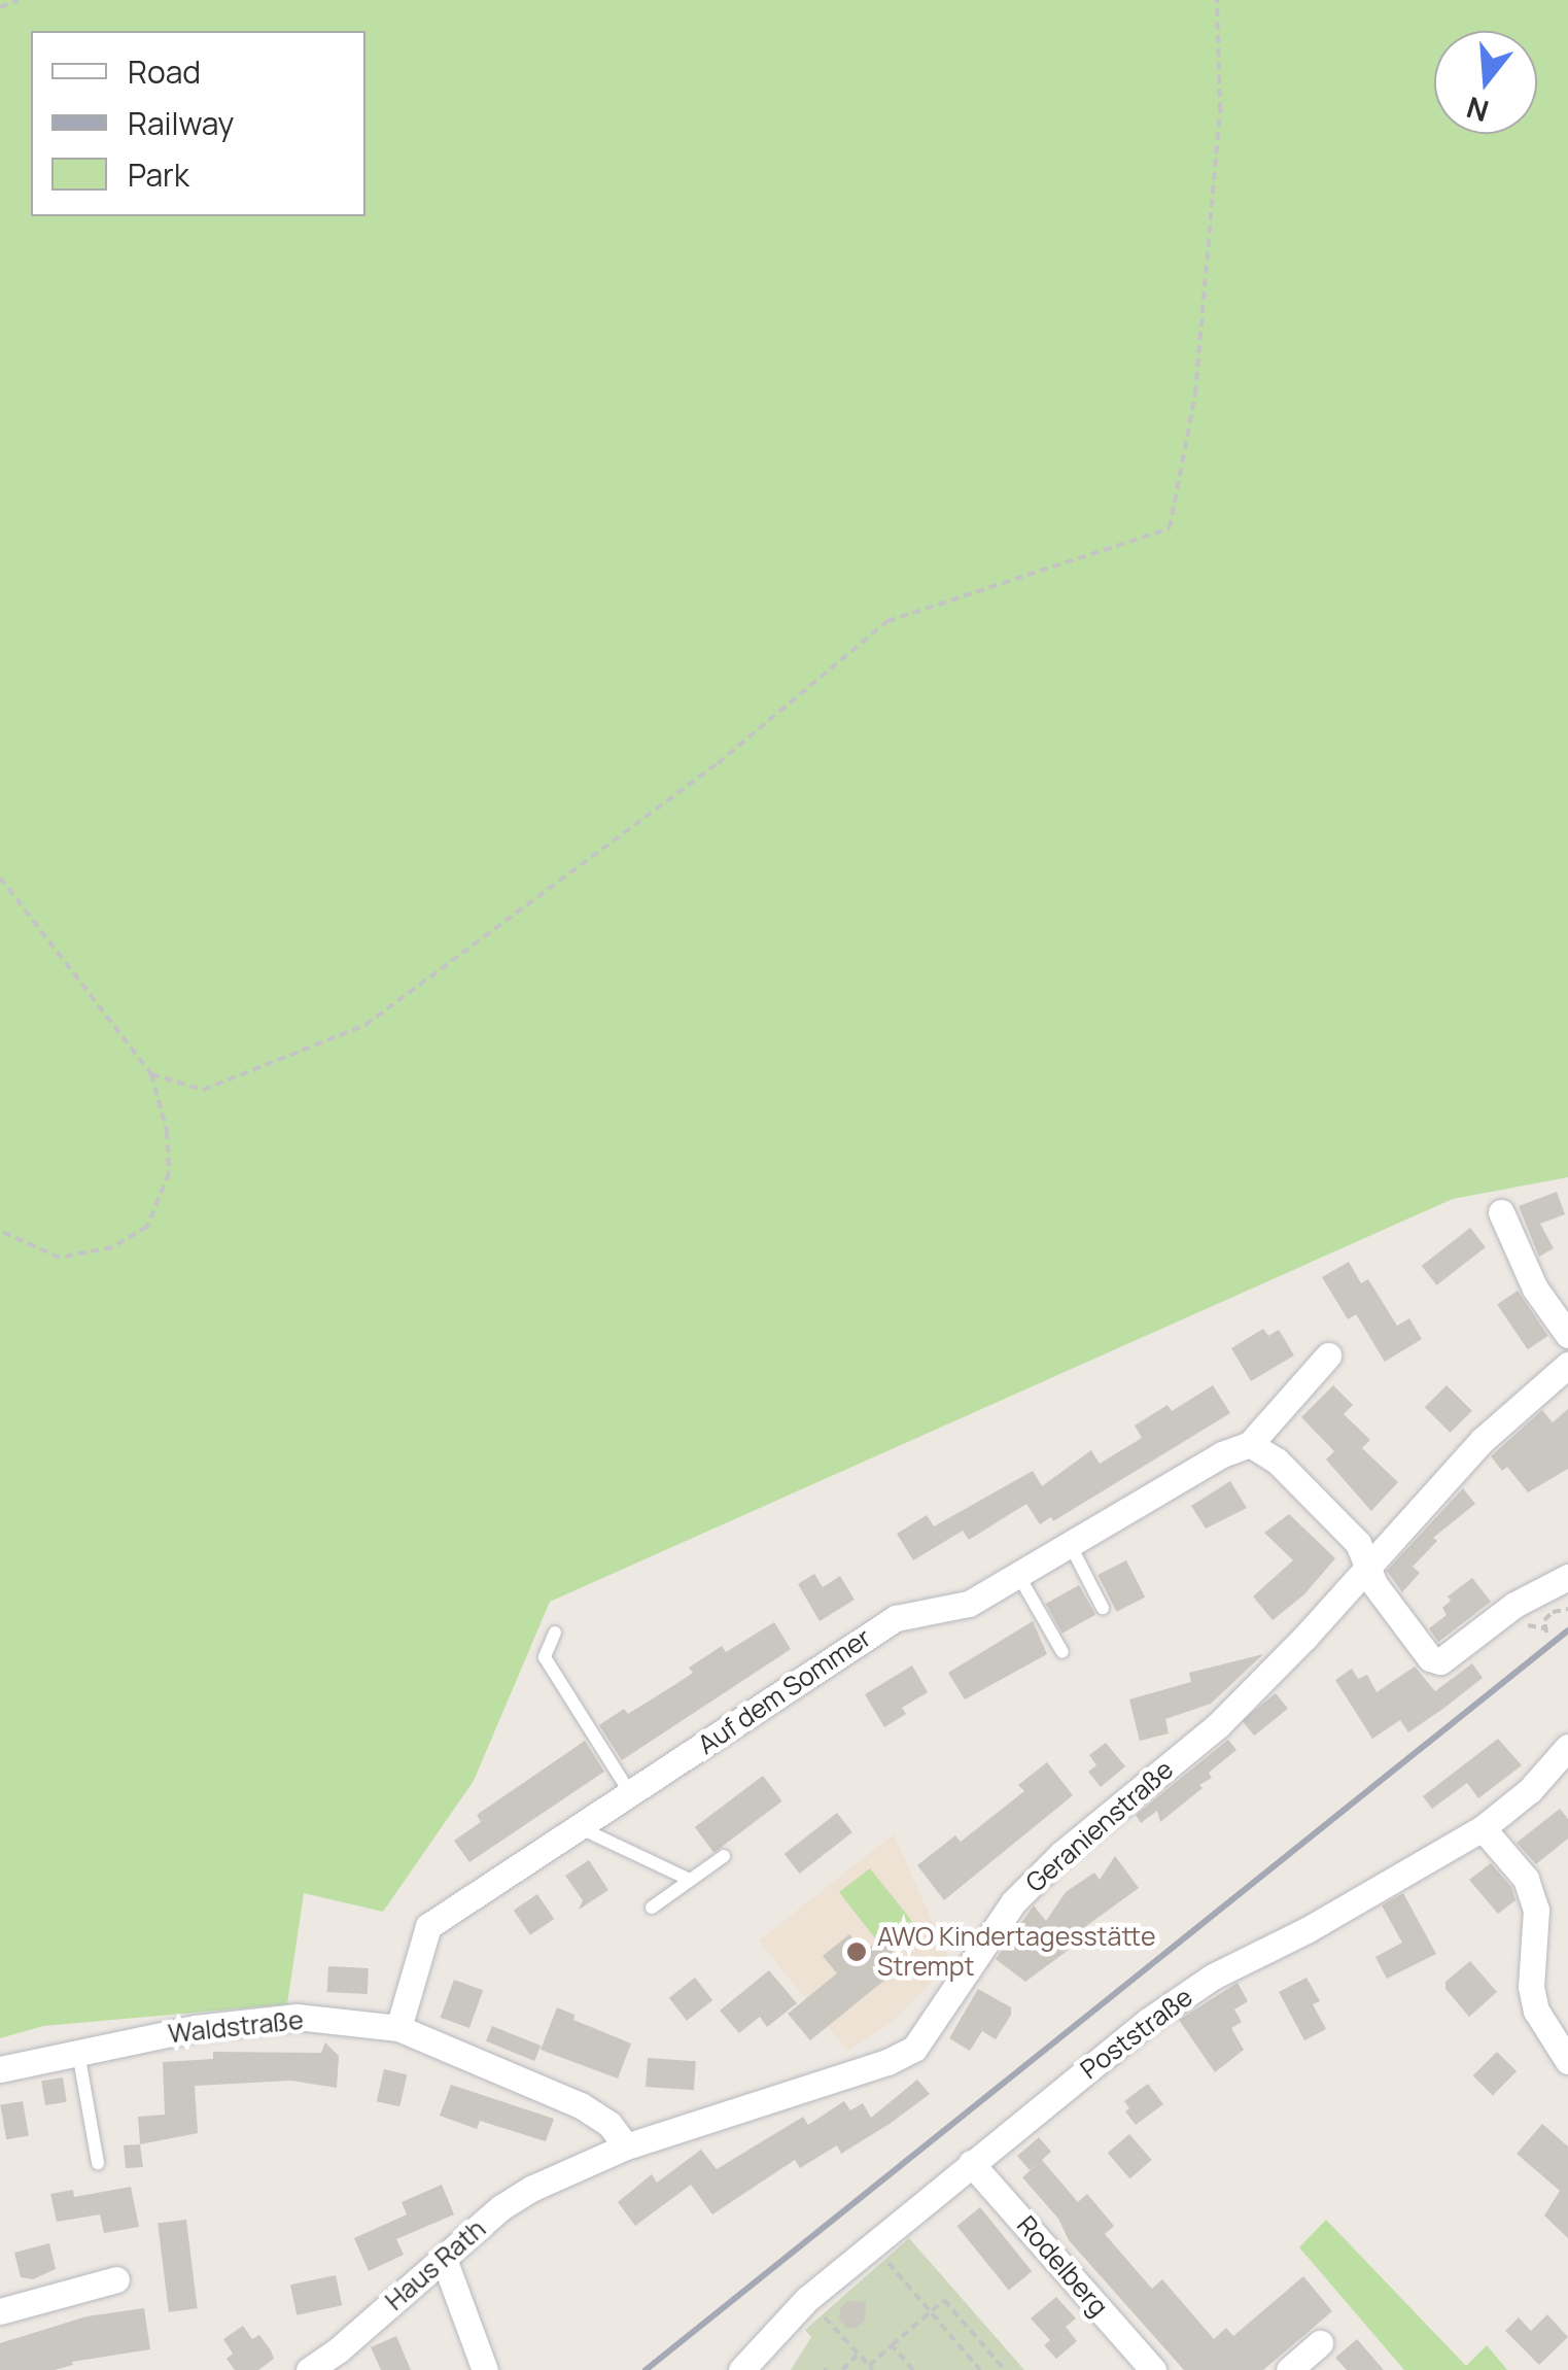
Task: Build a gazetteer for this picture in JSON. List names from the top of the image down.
{
  "streets": {
    "street": [
      "Auf dem Sommer",
      "Geranienstraße",
      "Waldstraße",
      "Poststraße",
      "Haus Rath",
      "Rodelberg"
    ]
  },
  "crossings": [
    ["Auf dem Sommer", "Waldstraße"],
    ["Geranienstraße", "Waldstraße"],
    ["Geranienstraße", "Haus Rath"],
    ["Poststraße", "Rodelberg"]
  ],
  "places": ["AWO Kindertagesstätte Strempt"],
  "legend": ["Road", "Railway", "Park"],
  "north": "bottom"
}
